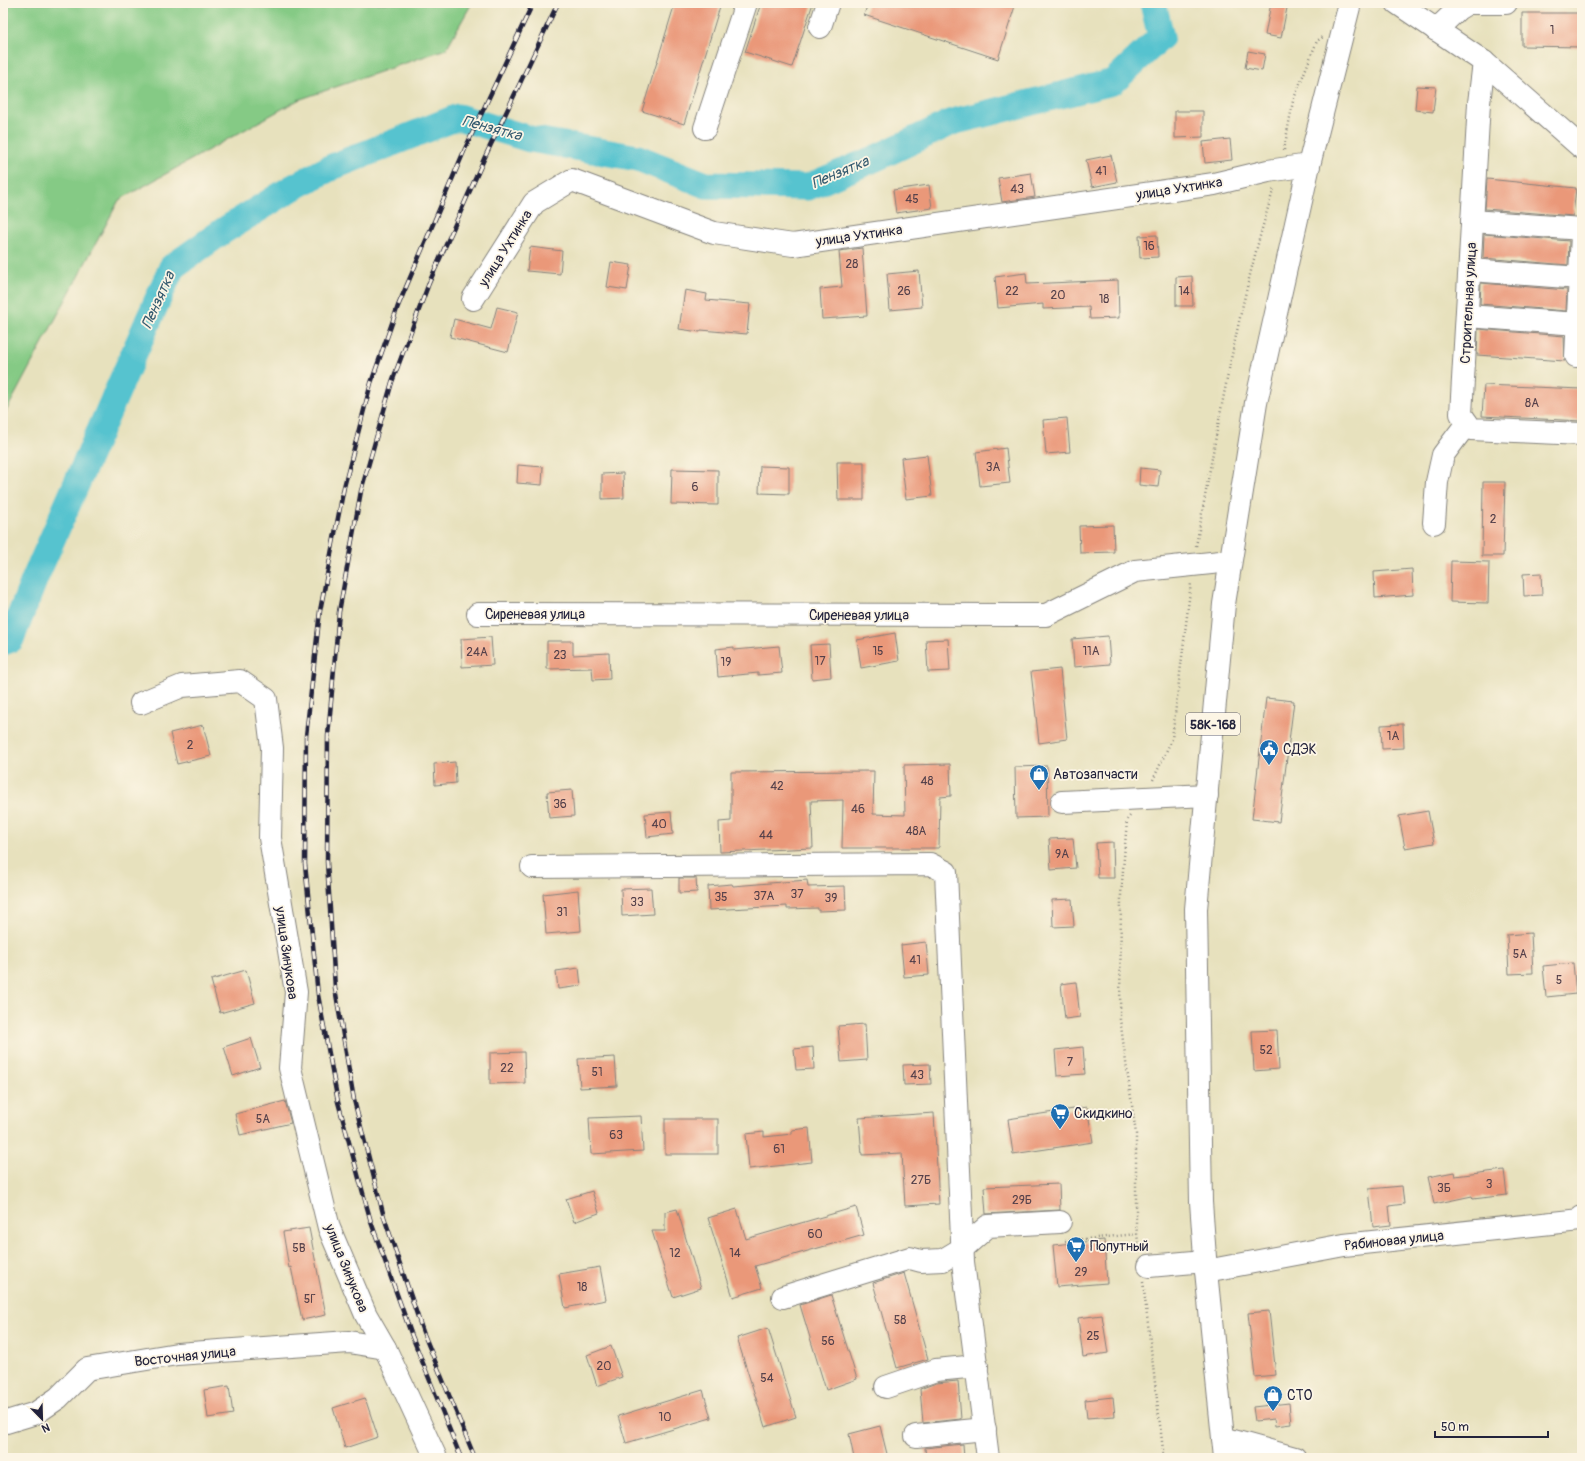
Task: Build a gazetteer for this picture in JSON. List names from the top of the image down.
{
  "streets": {
    "street": [
      "улица Ухтинка",
      "Строительная улица",
      "Сиреневая улица",
      "58К-168",
      "улица Зинукова",
      "Рябиновая улица",
      "Восточная улица"
    ]
  },
  "crossings": [
    ["улица Ухтинка", "58К-168"],
    ["Сиреневая улица", "58К-168"],
    ["58К-168", "Рябиновая улица"],
    ["улица Зинукова", "Восточная улица"]
  ],
  "water": ["Пензятка"],
  "places": {
    "public building": ["СДЭК"],
    "shop": ["Автозапчасти", "СТО"],
    "supermarket": ["Скидкино", "Попутный"]
  },
  "house_numbers": [
    "1",
    "41",
    "43",
    "45",
    "16",
    "28",
    "26",
    "22",
    "14",
    "20",
    "18",
    "8А",
    "3А",
    "6",
    "2",
    "15",
    "11А",
    "24А",
    "23",
    "17",
    "19",
    "1А",
    "2",
    "48",
    "42",
    "36",
    "46",
    "40",
    "48А",
    "44",
    "9А",
    "37",
    "37А",
    "35",
    "39",
    "33",
    "31",
    "5А",
    "41",
    "5",
    "52",
    "7",
    "22",
    "51",
    "43",
    "5А",
    "63",
    "61",
    "27Б",
    "3",
    "3Б",
    "29Б",
    "60",
    "5В",
    "12",
    "14",
    "29",
    "18",
    "5Г",
    "58",
    "25",
    "56",
    "20",
    "54",
    "10"
  ],
  "scale_bar": "50 m",
  "north": "bottom right"
}
